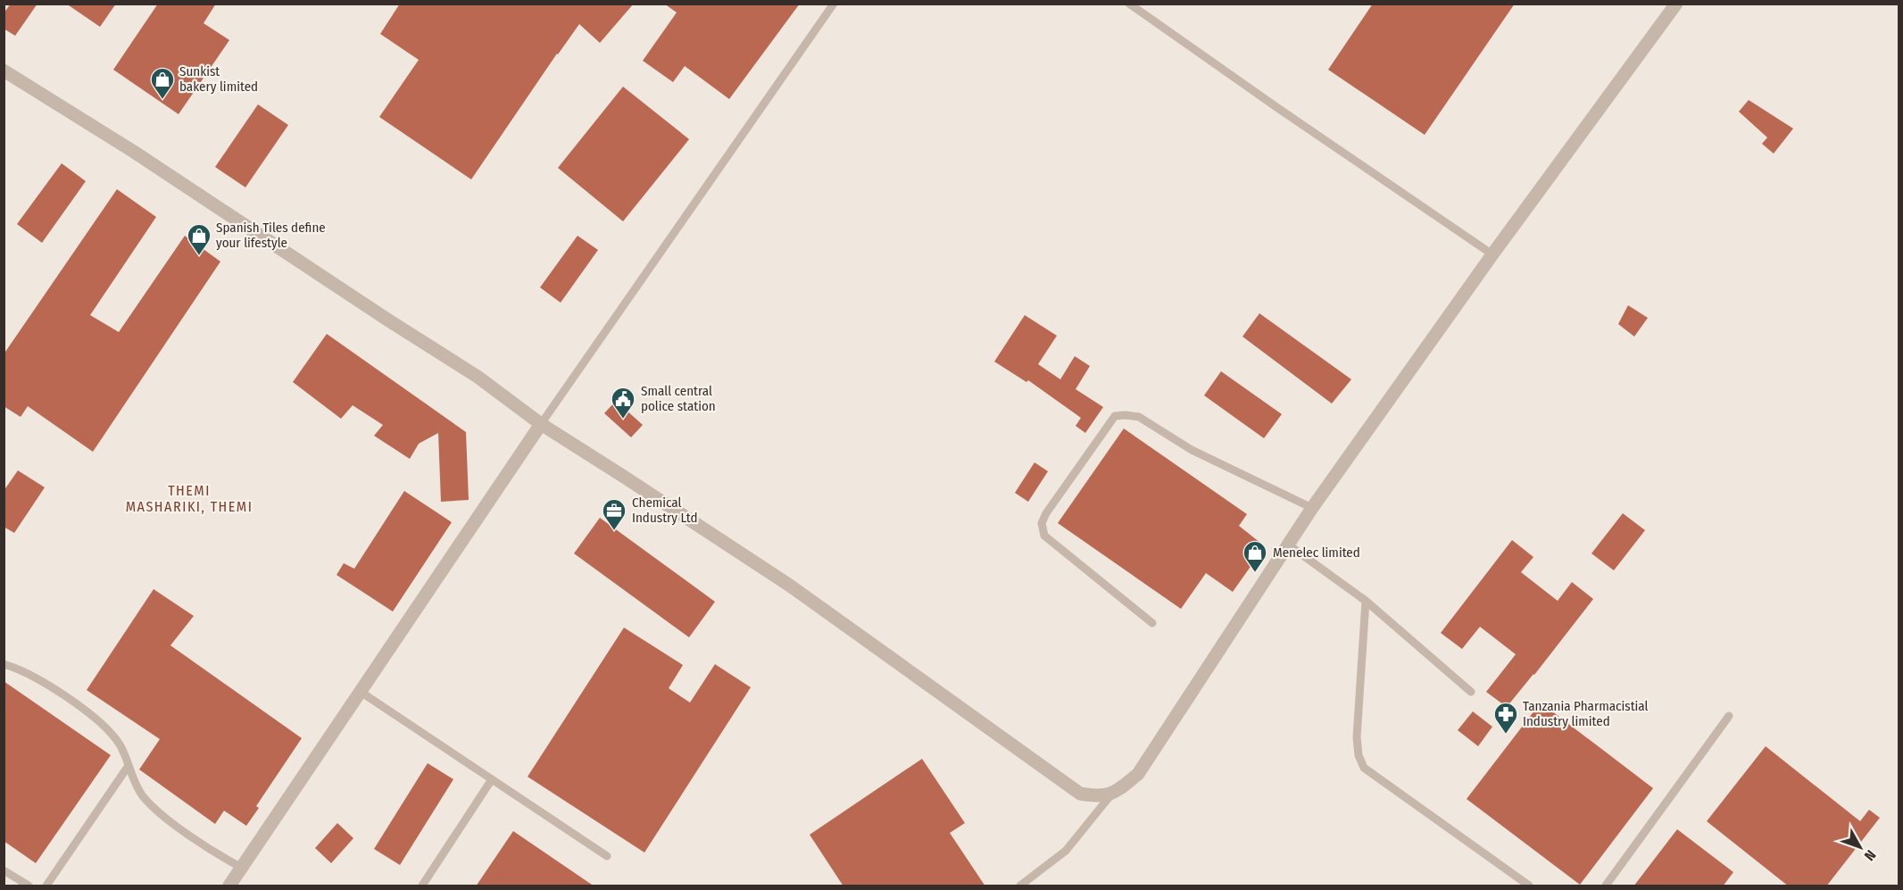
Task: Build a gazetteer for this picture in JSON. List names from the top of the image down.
{
  "districts": ["THEMI MASHARIKI, THEMI"],
  "places": {
    "shop": ["Sunkist bakery limited", "Spanish Tiles define your lifestyle", "Menelec limited"],
    "public building": ["Small central police station"],
    "office": ["Chemical Industry Ltd"],
    "pharmacy": ["Tanzania Pharmacistial Industry limited"]
  },
  "north": "bottom right"
}
